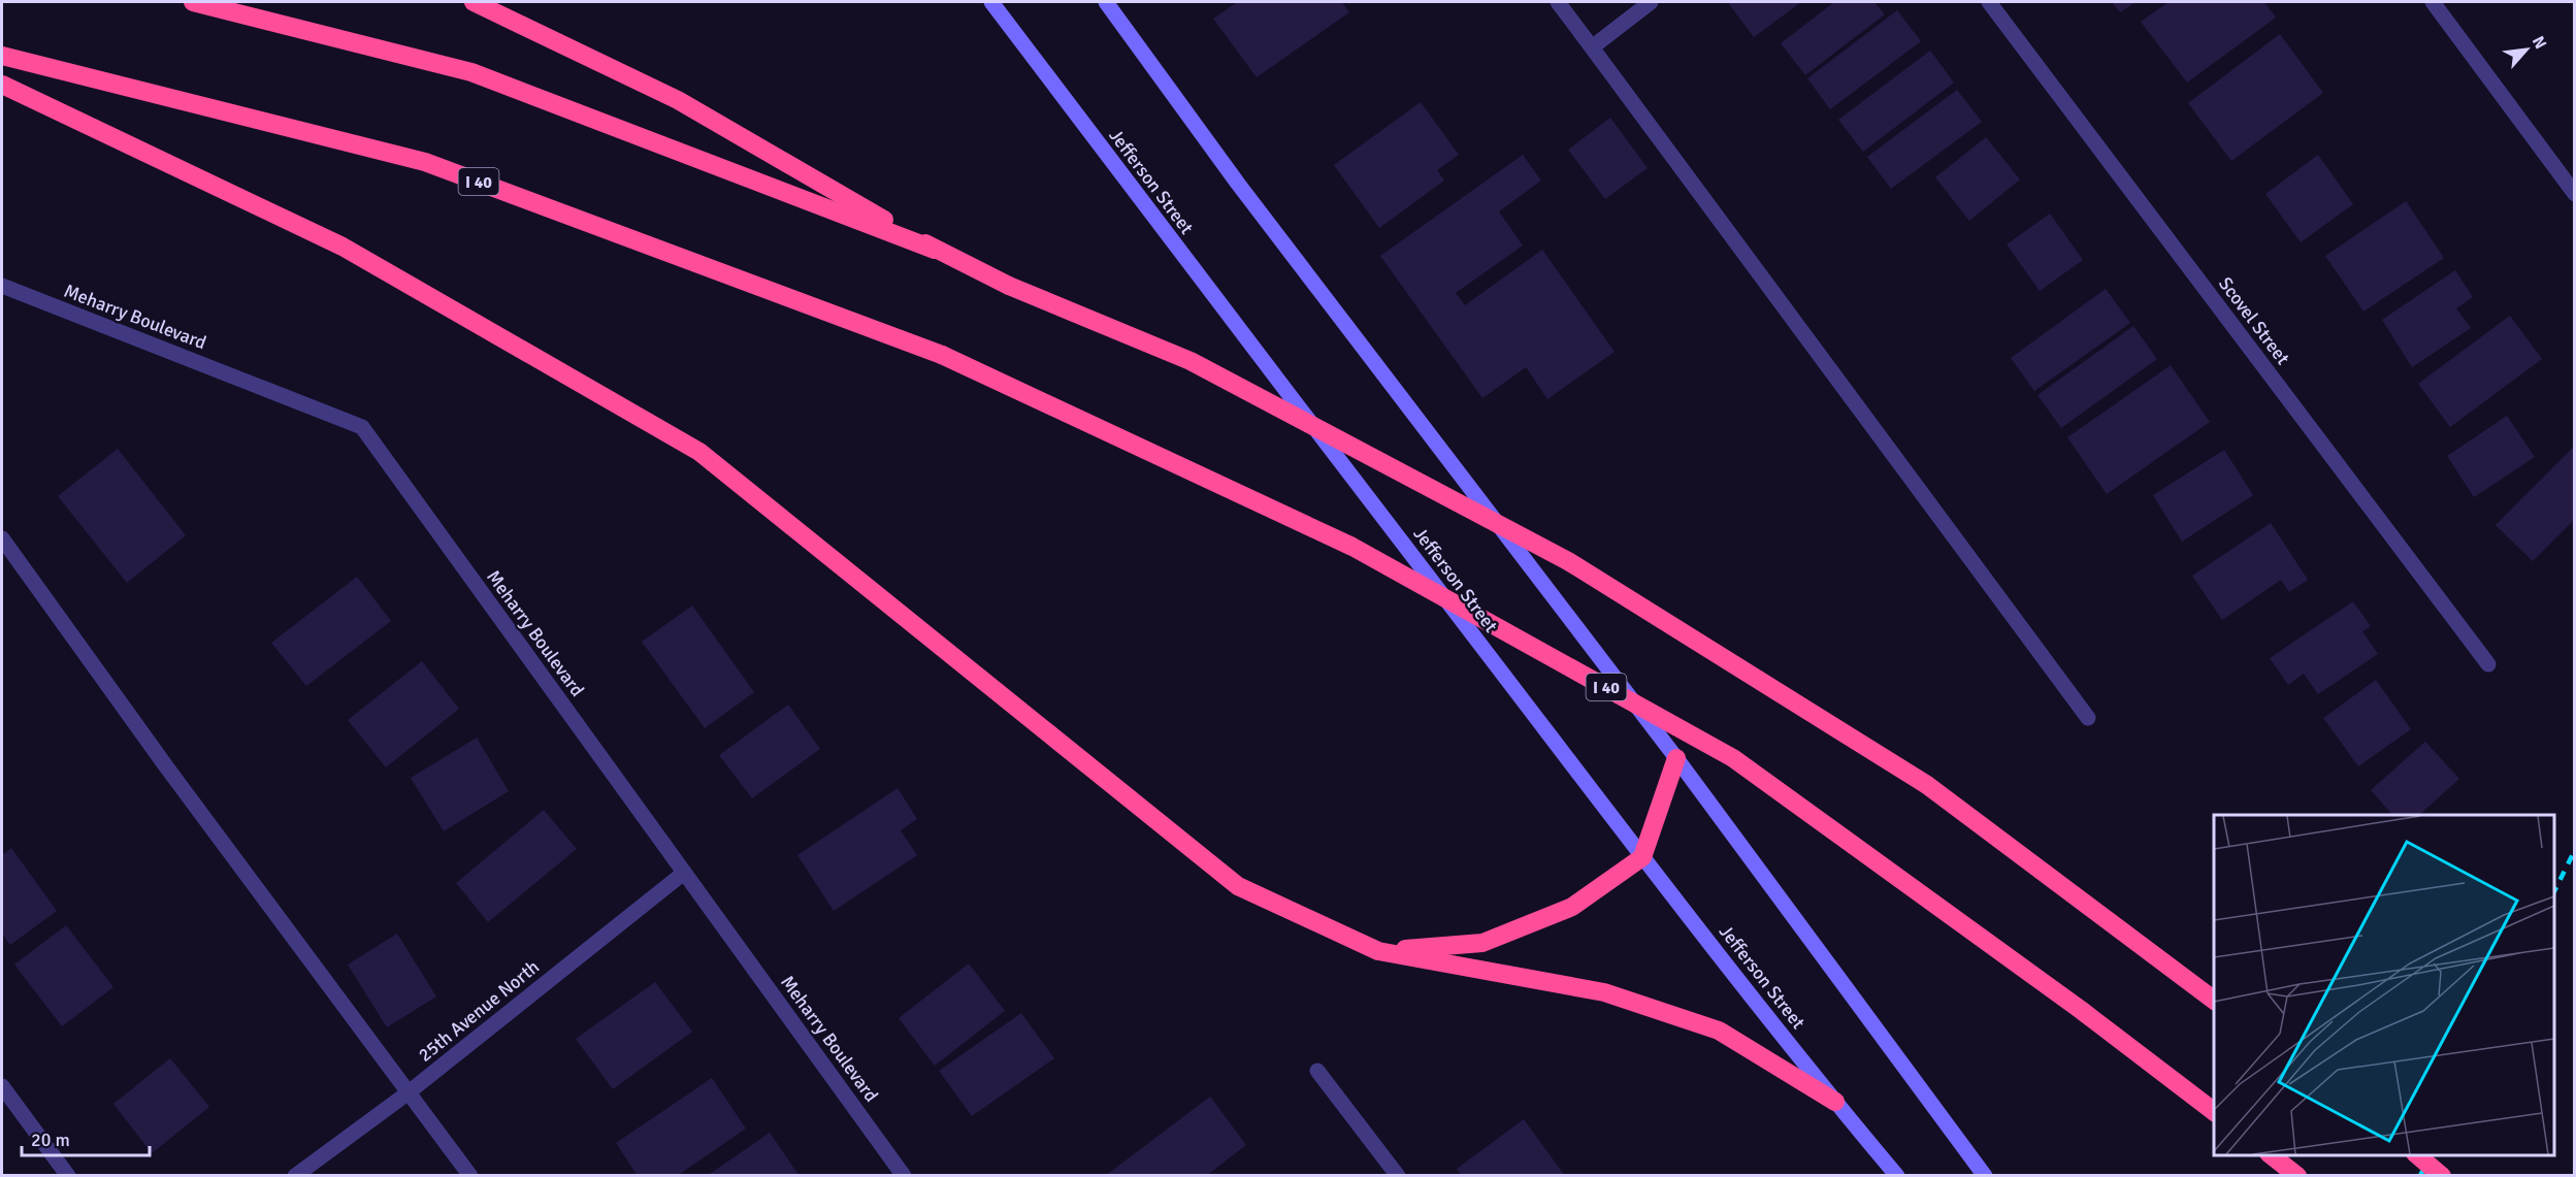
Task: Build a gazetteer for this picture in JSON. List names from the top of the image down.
{
  "streets": {
    "highway": ["I 40"],
    "main road": ["Jefferson Street"],
    "street": ["Meharry Boulevard", "Scovel Street", "25th Avenue North"]
  },
  "crossings": [
    ["Meharry Boulevard", "25th Avenue North"]
  ],
  "scale_bar": "20 m",
  "north": "top right"
}
